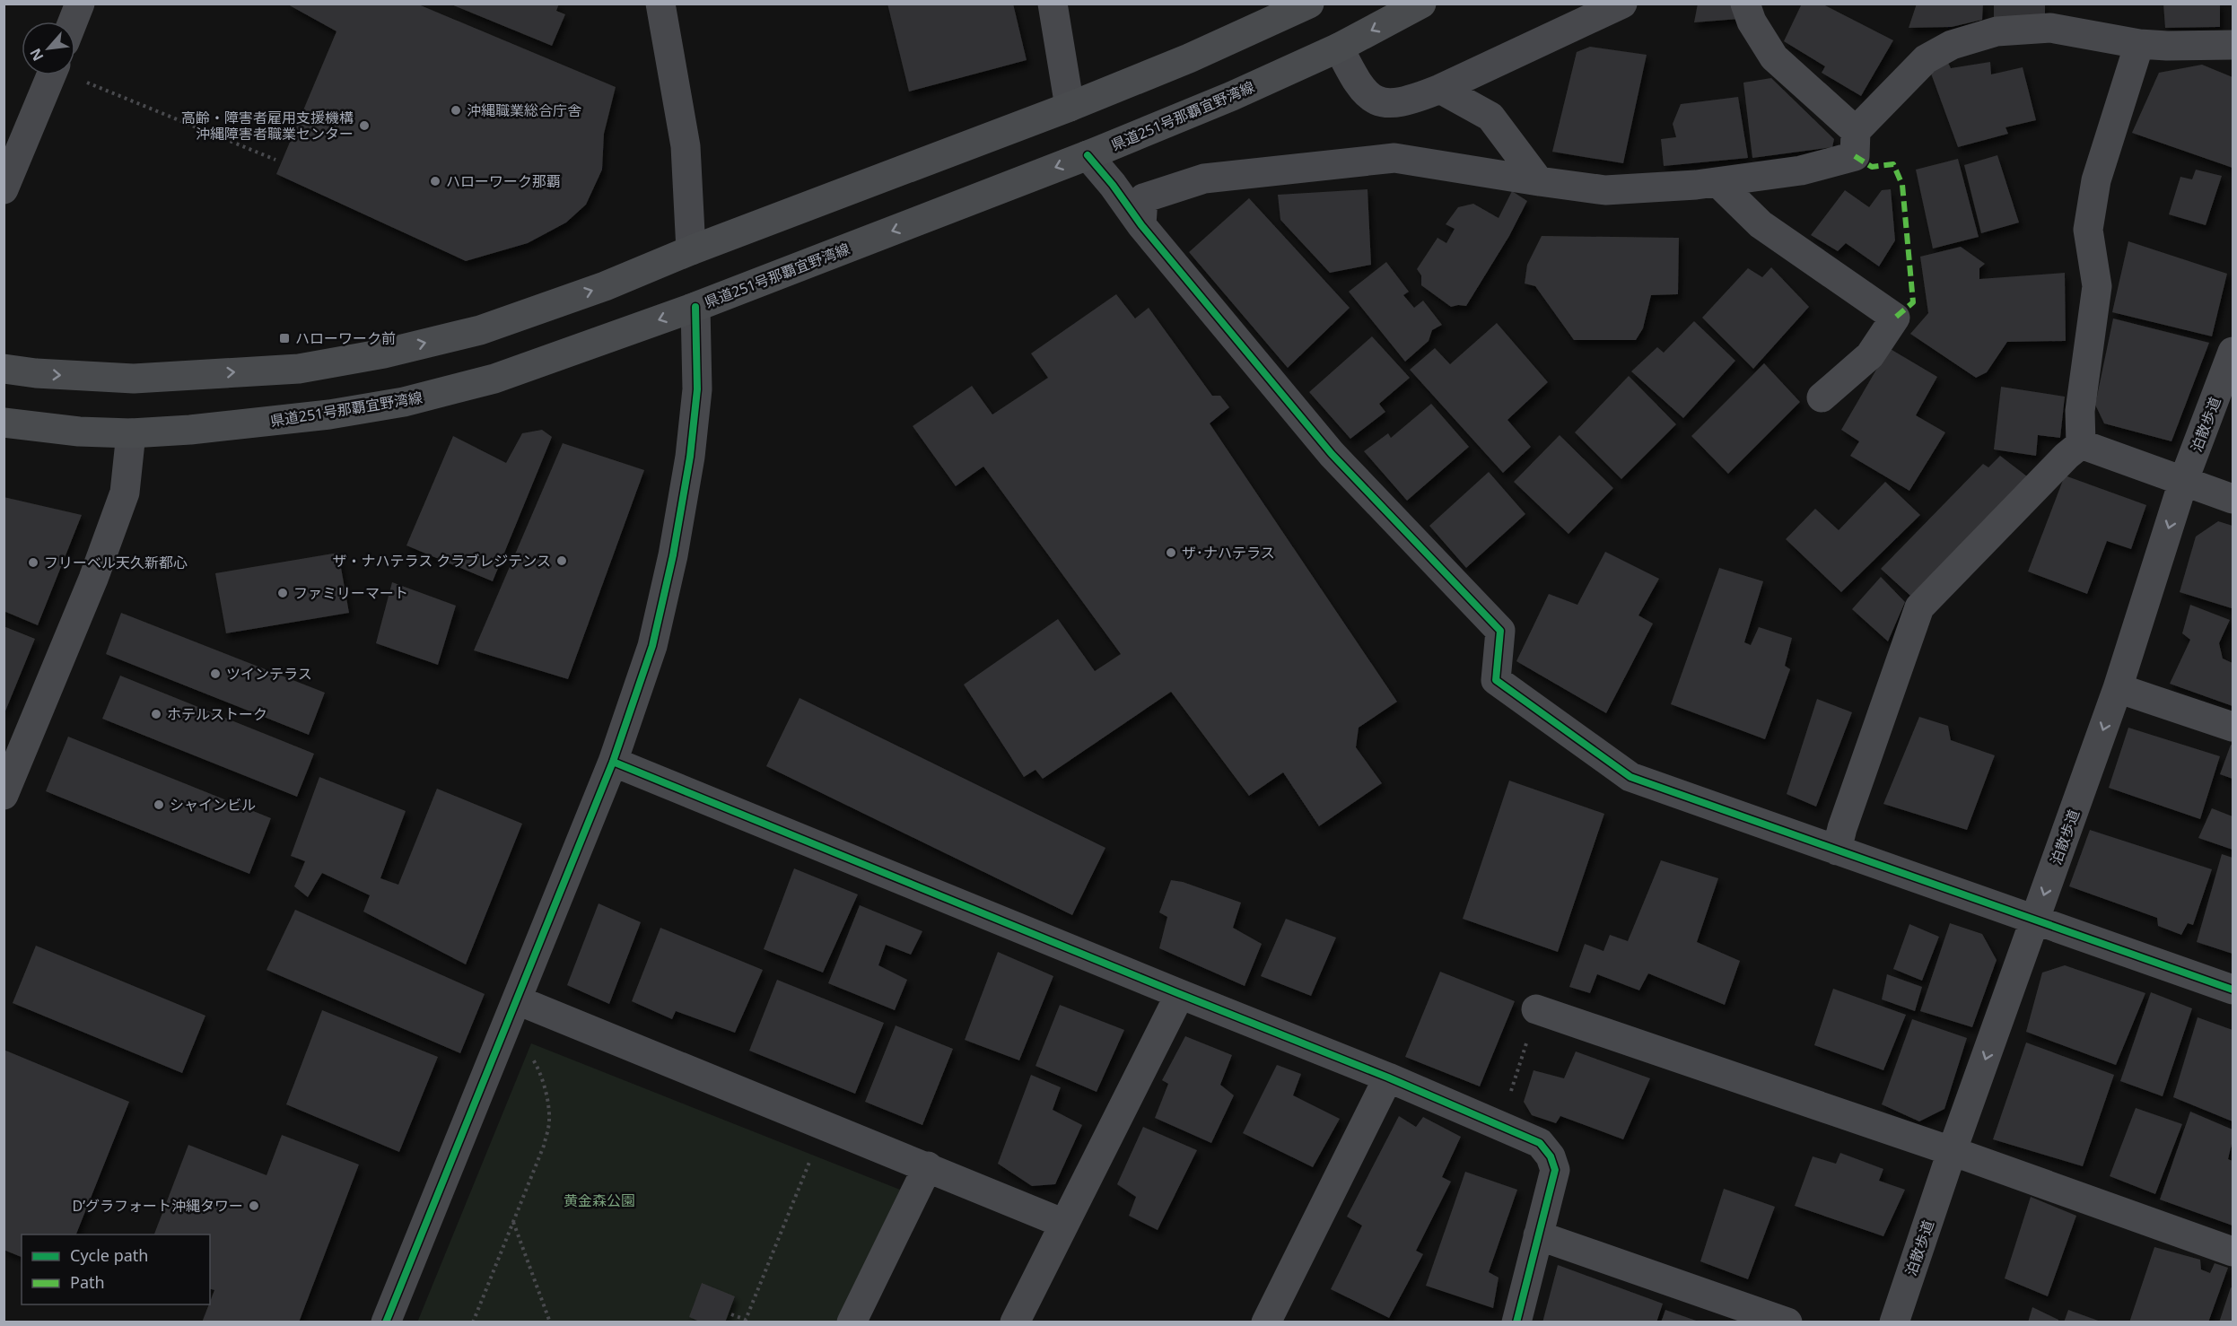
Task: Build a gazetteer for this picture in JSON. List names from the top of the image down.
{
  "streets": {
    "main road": ["県道251号那覇宜野湾線"],
    "street": ["泊散歩道"]
  },
  "parks": ["黄金森公園"],
  "places": {
    "other": [
      "沖縄職業総合庁舎",
      "高齢・障害者雇用支援機構 沖縄障害者職業センター",
      "ハローワーク那覇",
      "ザ･ナハテラス",
      "ザ・ナハテラス クラブレジテンス",
      "フリーベル天久新都心",
      "ファミリーマート",
      "ツインテラス",
      "ホテルストーク",
      "シャインビル",
      "D’グラフォート沖縄タワー"
    ],
    "transit": ["ハローワーク前"]
  },
  "legend": ["Cycle path", "Path"],
  "north": "bottom left"
}
